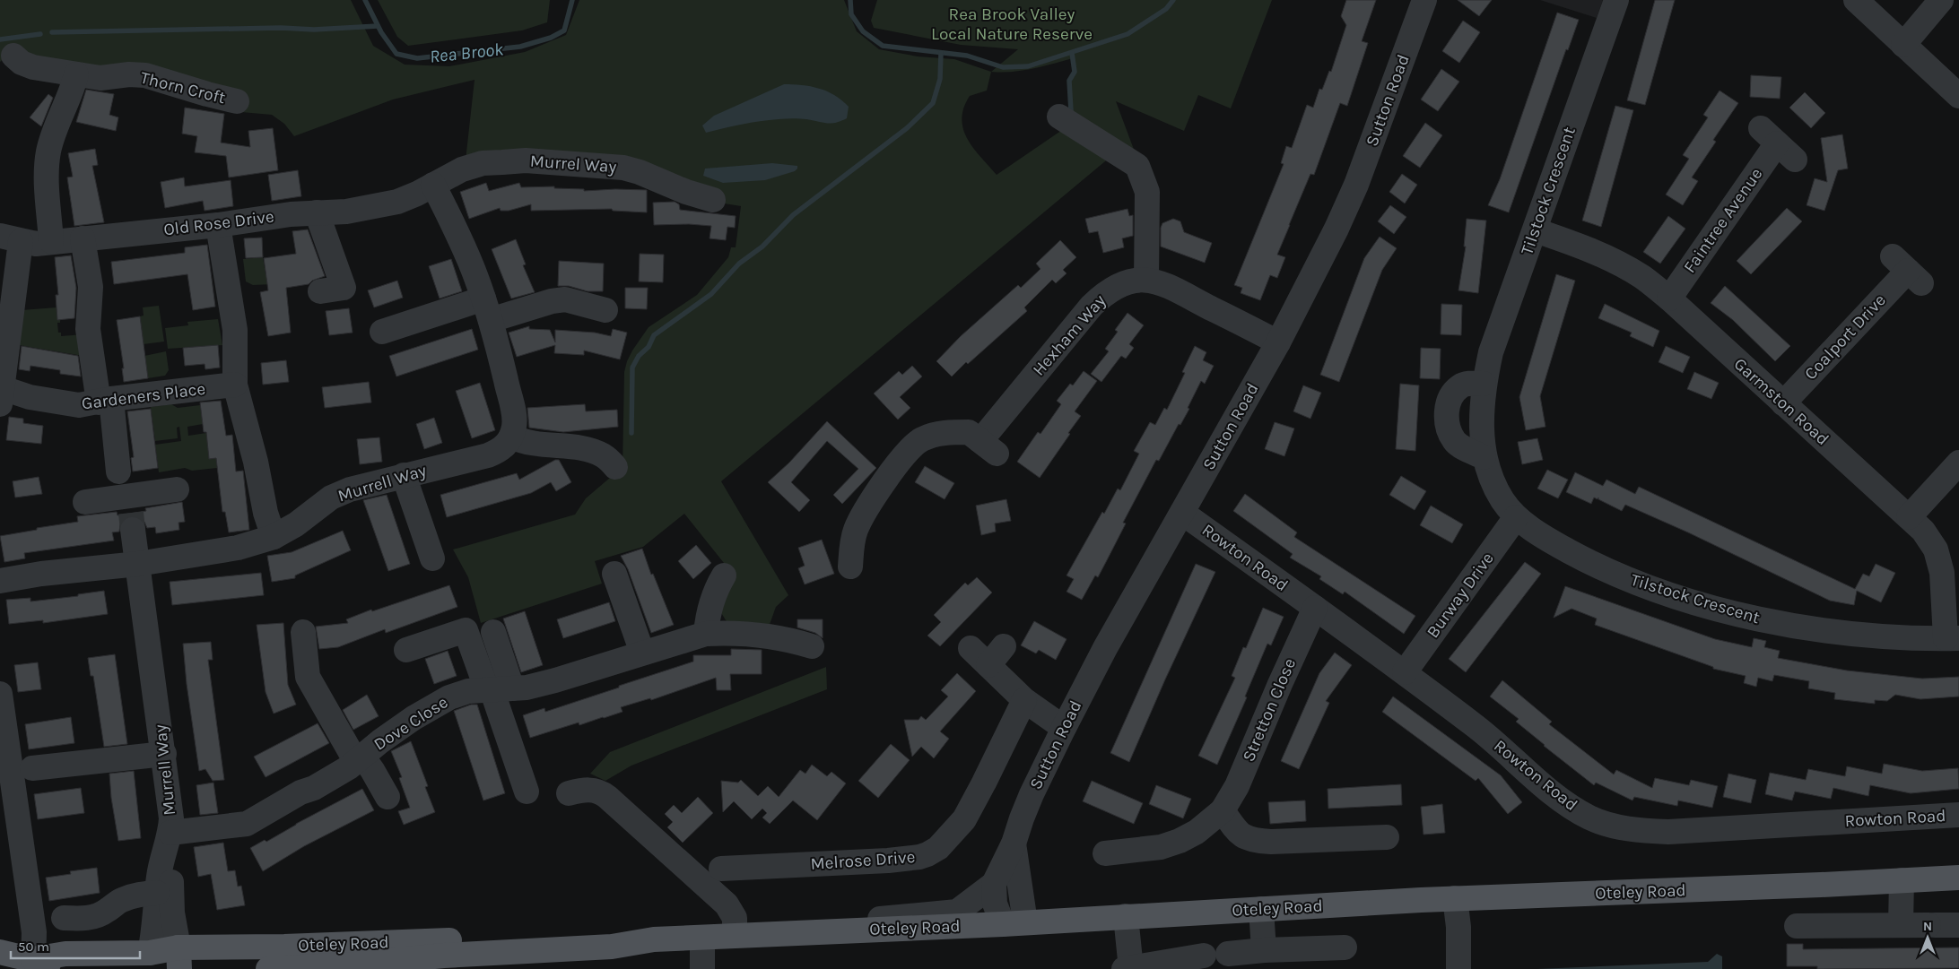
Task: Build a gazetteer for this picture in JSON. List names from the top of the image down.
{
  "streets": {
    "main road": ["Oteley Road"],
    "street": [
      "Thorn Croft",
      "Sutton Road",
      "Murrel Way",
      "Tilstock Crescent",
      "Faintree Avenue",
      "Old Rose Drive",
      "Hexham Way",
      "Coalport Drive",
      "Gardeners Place",
      "Garmston Road",
      "Murrell Way",
      "Rowton Road",
      "Burway Drive",
      "Stretton Close",
      "Dove Close",
      "Melrose Drive"
    ]
  },
  "crossings": [
    ["Sutton Road", "Hexham Way"],
    ["Sutton Road", "Rowton Road"],
    ["Sutton Road", "Oteley Road"],
    ["Murrel Way", "Old Rose Drive"],
    ["Tilstock Crescent", "Garmston Road"],
    ["Tilstock Crescent", "Burway Drive"],
    ["Faintree Avenue", "Garmston Road"],
    ["Coalport Drive", "Garmston Road"],
    ["Murrell Way", "Dove Close"],
    ["Murrell Way", "Oteley Road"],
    ["Rowton Road", "Burway Drive"],
    ["Rowton Road", "Stretton Close"]
  ],
  "water": ["Rea Brook"],
  "parks": ["Rea Brook Valley Local Nature Reserve"],
  "scale_bar": "50 m",
  "north": "top"
}
